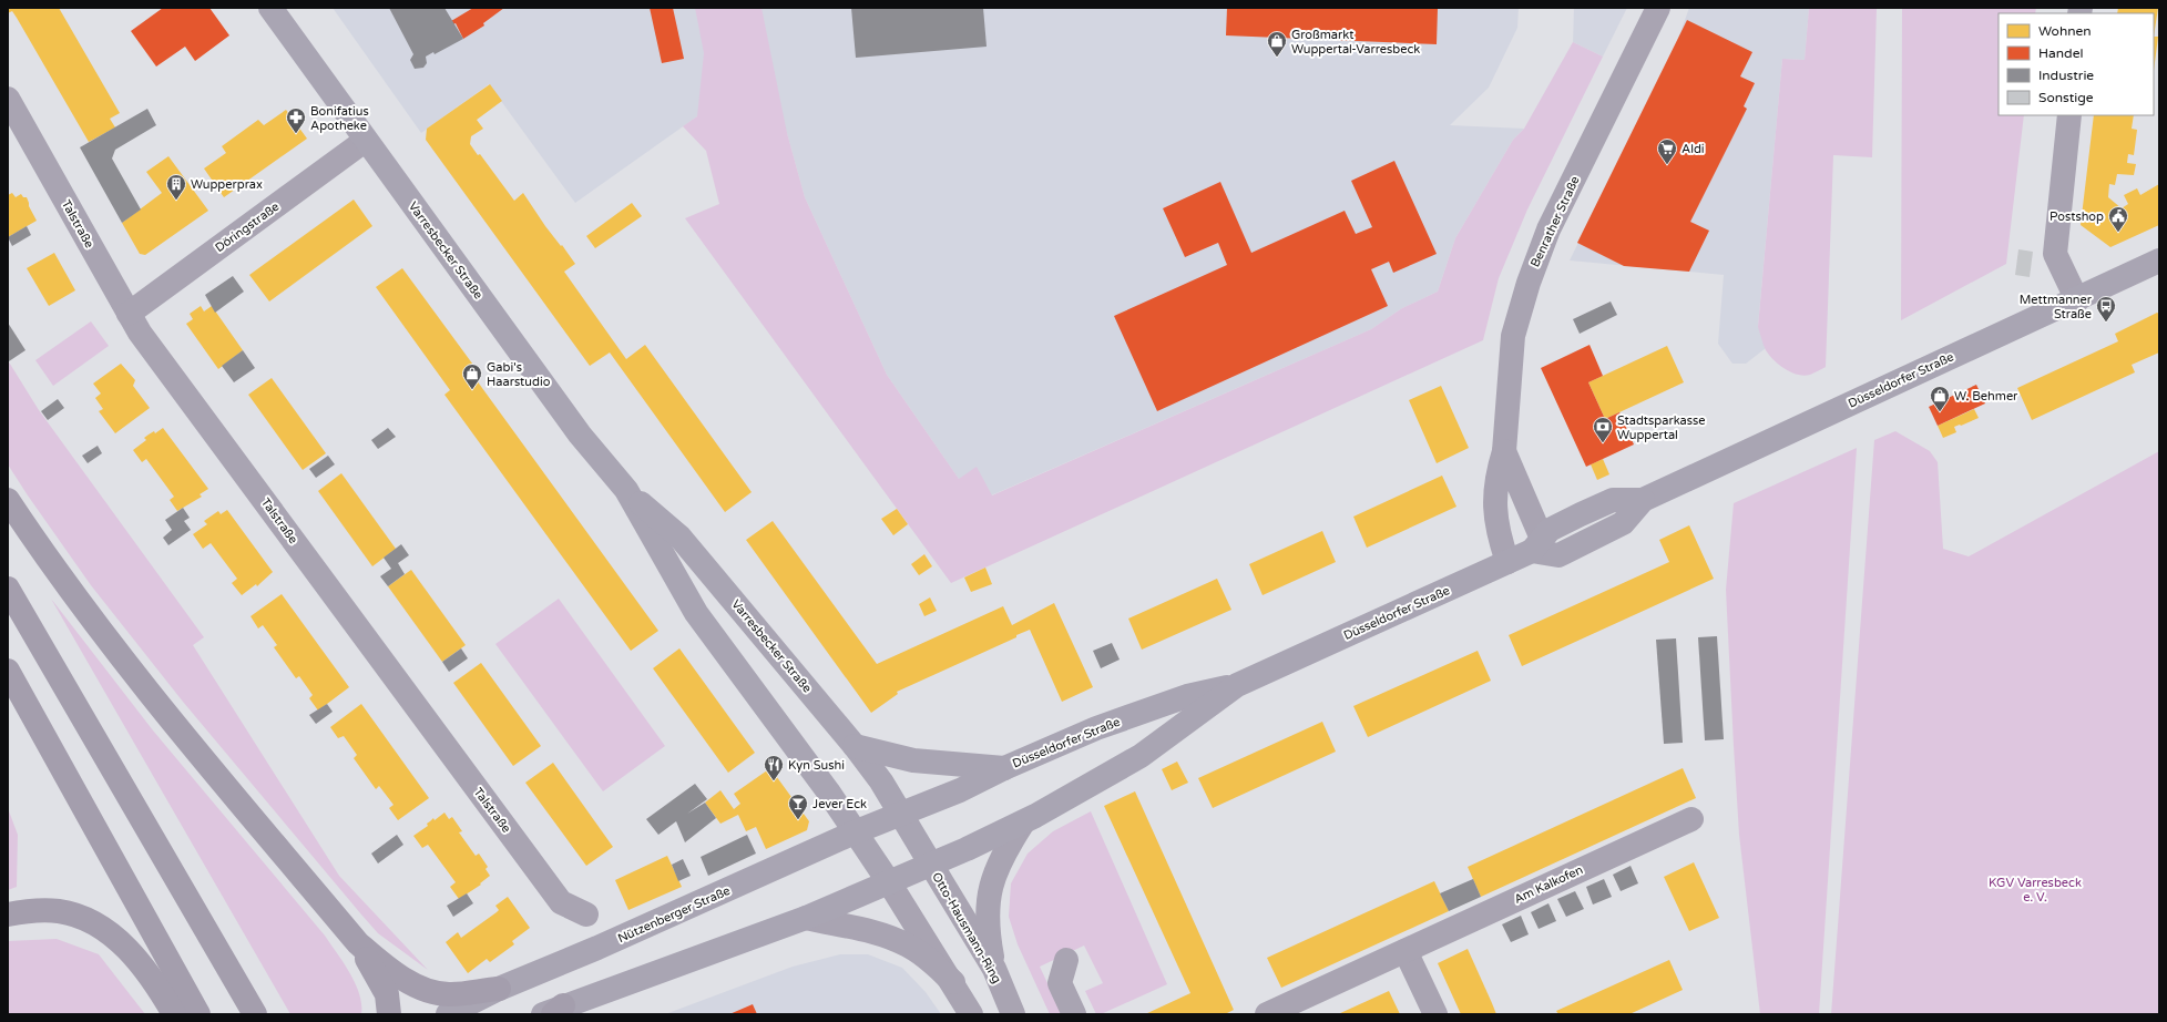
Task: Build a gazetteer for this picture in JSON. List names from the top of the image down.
{
  "streets": {
    "main road": ["Varresbecker Straße", "Düsseldorfer Straße", "Nützenberger Straße"],
    "street": [
      "Benrather Straße",
      "Talstraße",
      "Döringstraße",
      "Am Kalkofen",
      "Otto-Hausmann-Ring"
    ]
  },
  "crossings": [
    ["Benrather Straße", "Düsseldorfer Straße"],
    ["Talstraße", "Döringstraße"],
    ["Döringstraße", "Varresbecker Straße"],
    ["Varresbecker Straße", "Düsseldorfer Straße"],
    ["Varresbecker Straße", "Nützenberger Straße"],
    ["Varresbecker Straße", "Otto-Hausmann-Ring"],
    ["Düsseldorfer Straße", "Nützenberger Straße"],
    ["Düsseldorfer Straße", "Otto-Hausmann-Ring"]
  ],
  "parks": ["KGV Varresbeck e. V."],
  "places": {
    "shop": ["Großmarkt Wuppertal-Varresbeck", "Gabi's Haarstudio", "W. Behmer"],
    "pharmacy": ["Bonifatius Apotheke"],
    "supermarket": ["Aldi"],
    "building": ["Wupperprax"],
    "public building": ["Postshop"],
    "bus stop": ["Mettmanner Straße"],
    "bank": ["Stadtsparkasse Wuppertal"],
    "restaurant": ["Kyn Sushi"],
    "bar": ["Jever Eck"]
  },
  "legend": [
    "Wohnen",
    "Handel",
    "Industrie",
    "Sonstige"
  ]
}
